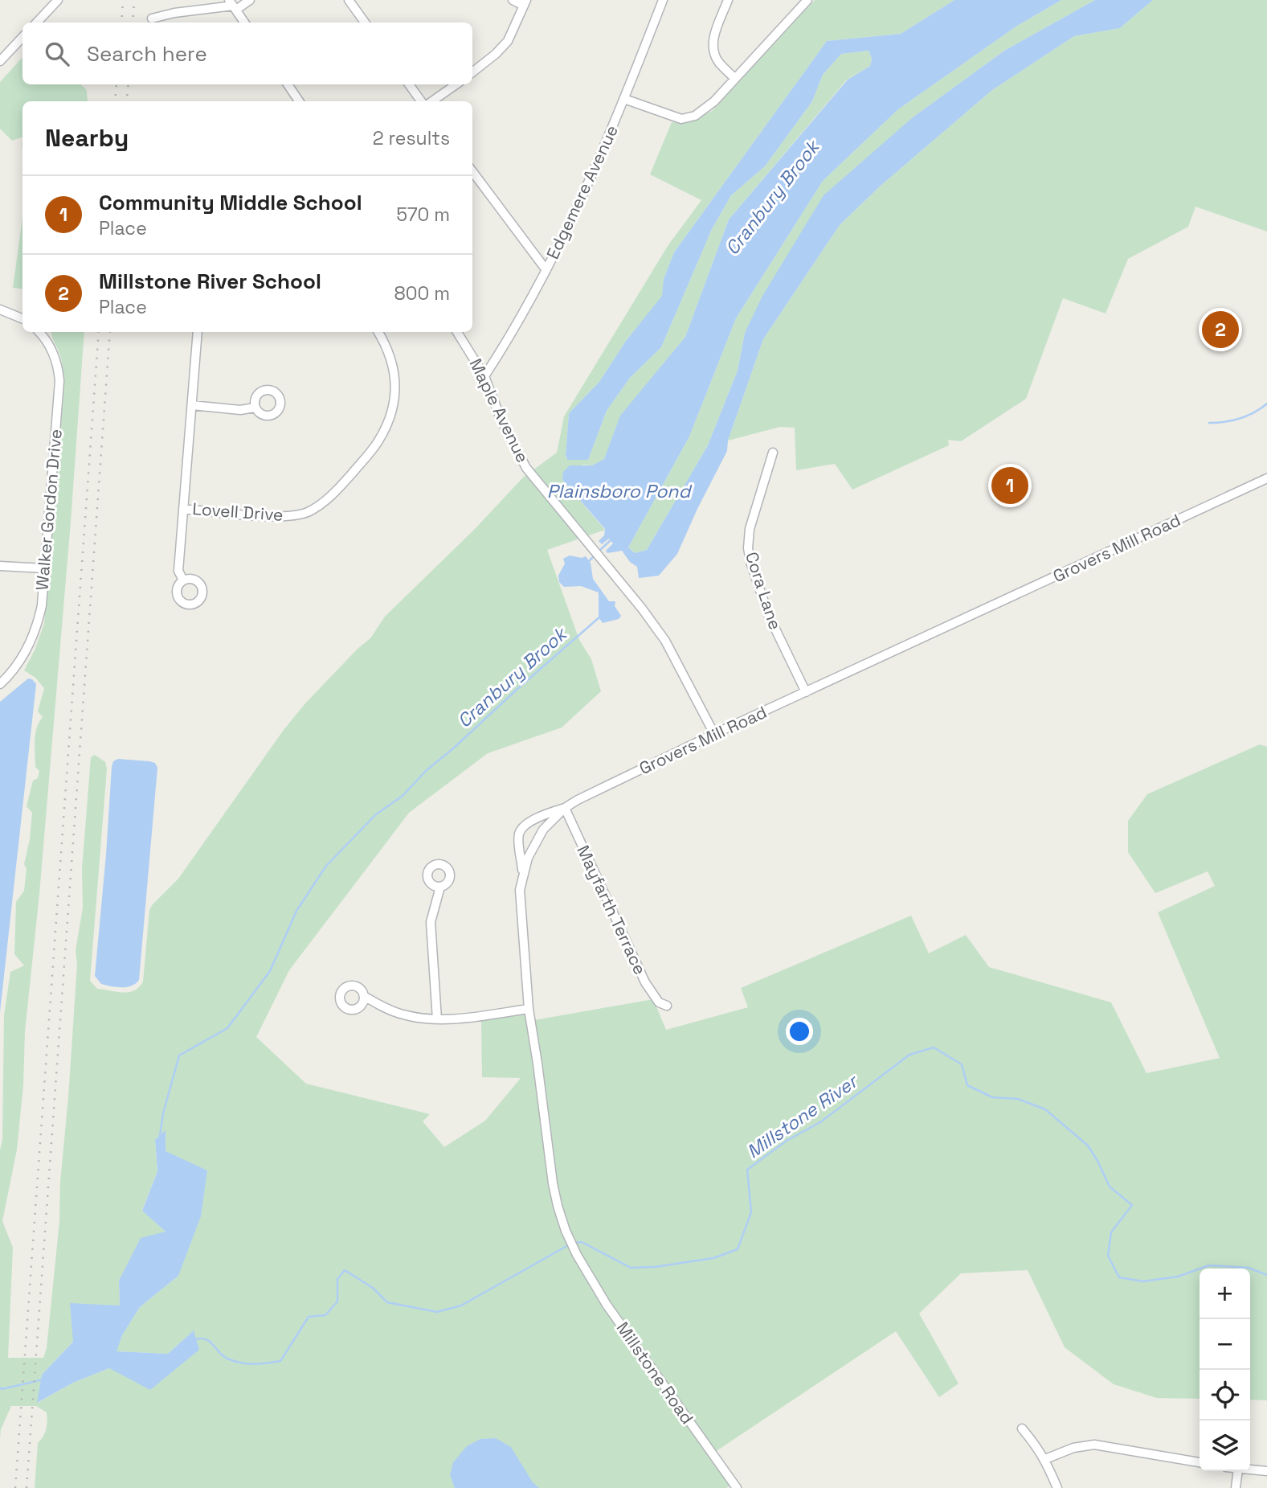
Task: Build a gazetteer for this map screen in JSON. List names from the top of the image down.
{
  "streets": {
    "street": [
      "Edgemere Avenue",
      "Maple Avenue",
      "Walker Gordon Drive",
      "Lovell Drive",
      "Grovers Mill Road",
      "Cora Lane",
      "Mayfarth Terrace",
      "Millstone Road"
    ]
  },
  "crossings": [
    ["Edgemere Avenue", "Maple Avenue"],
    ["Maple Avenue", "Grovers Mill Road"],
    ["Grovers Mill Road", "Cora Lane"],
    ["Grovers Mill Road", "Mayfarth Terrace"],
    ["Grovers Mill Road", "Millstone Road"]
  ],
  "water": ["Cranbury Brook", "Plainsboro Pond", "Millstone River"],
  "page": {
    "search": "Search here",
    "heading": ["Nearby", "2 results"],
    "list": [
      {
        "mark": "1",
        "name": "Community Middle School",
        "note": "Place",
        "value": "570 m"
      },
      {
        "mark": "2",
        "name": "Millstone River School",
        "note": "Place",
        "value": "800 m"
      }
    ],
    "pins": ["2", "1"],
    "map_buttons": ["+", "−"]
  }
}
